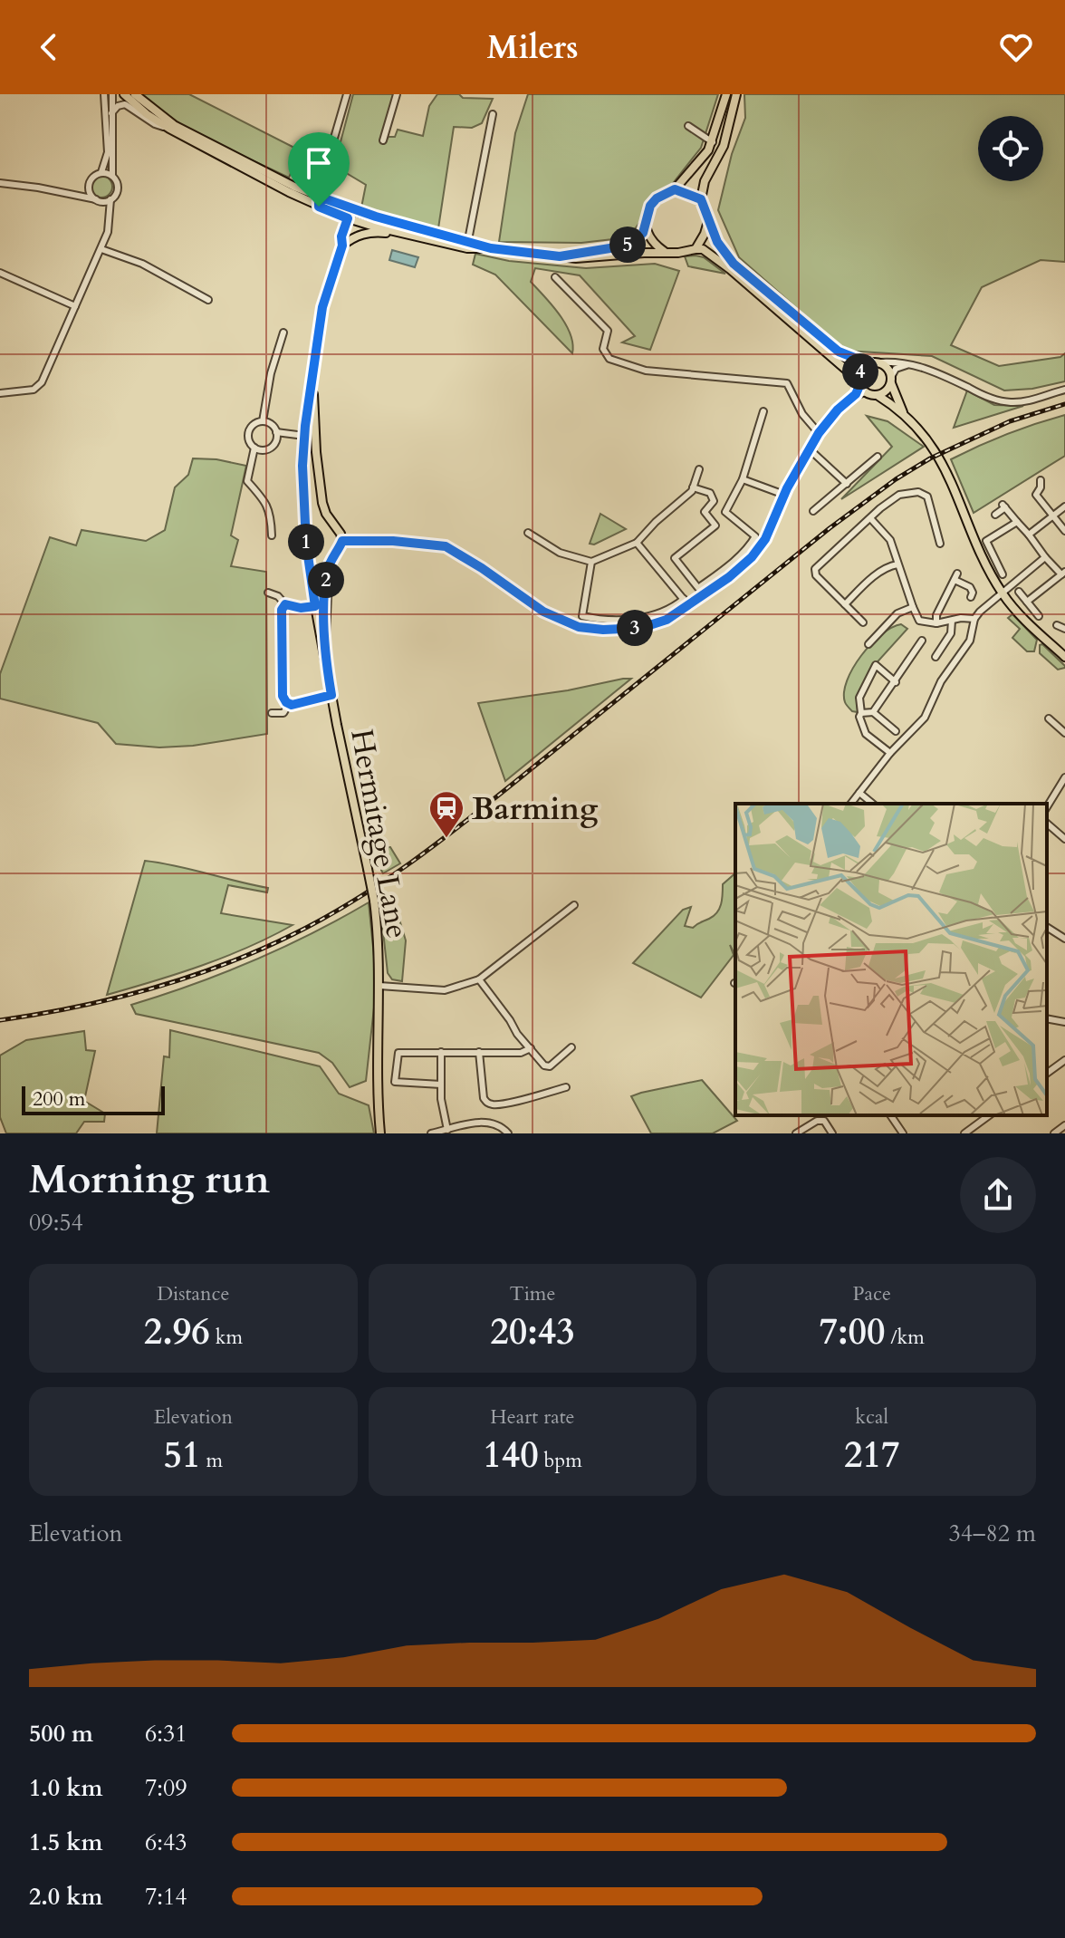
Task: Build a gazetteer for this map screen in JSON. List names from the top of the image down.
{
  "streets": {
    "main road": ["Hermitage Lane"]
  },
  "places": {
    "station": ["Barming"]
  },
  "scale_bar": "200 m",
  "page": {
    "header": "Milers",
    "pins": [
      "5",
      "4",
      "1",
      "2",
      "3"
    ],
    "scale": "200 m",
    "heading": ["Morning run", "09:54"],
    "stats": [
      ["Distance", "2.96 km"],
      ["Time", "20:43"],
      ["Pace", "7:00 /km"],
      ["Elevation", "51 m"],
      ["Heart rate", "140 bpm"],
      ["kcal", "217"]
    ],
    "chart": ["Elevation", "34–82 m"],
    "list": [
      {
        "name": "500 m",
        "note": "6:31"
      },
      {
        "name": "1.0 km",
        "note": "7:09"
      },
      {
        "name": "1.5 km",
        "note": "6:43"
      },
      {
        "name": "2.0 km",
        "note": "7:14"
      }
    ]
  }
}
